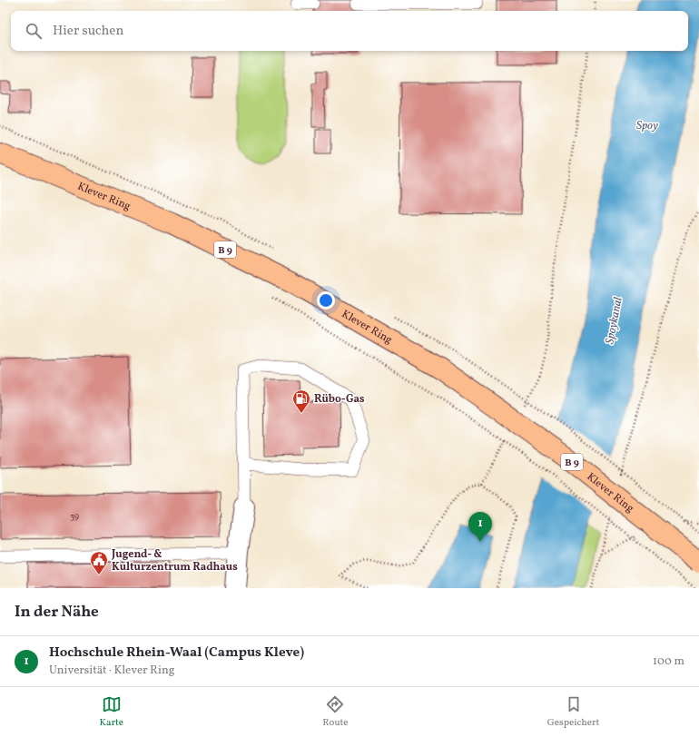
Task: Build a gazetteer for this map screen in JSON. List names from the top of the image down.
{
  "streets": {
    "main road": ["Klever Ring", "B 9"]
  },
  "water": ["Spoy", "Spoykanal"],
  "places": {
    "fuel station": ["Rübo-Gas"],
    "public building": ["Jugend- & Kulturzentrum Radhaus"]
  },
  "house_numbers": ["39"],
  "page": {
    "search": "Hier suchen",
    "pins": "1",
    "heading": "In der Nähe",
    "list": [
      {
        "mark": "1",
        "name": "Hochschule Rhein-Waal (Campus Kleve)",
        "note": "Universität · Klever Ring",
        "value": "100 m"
      }
    ],
    "nav": ["Karte", "Route", "Gespeichert"]
  }
}
